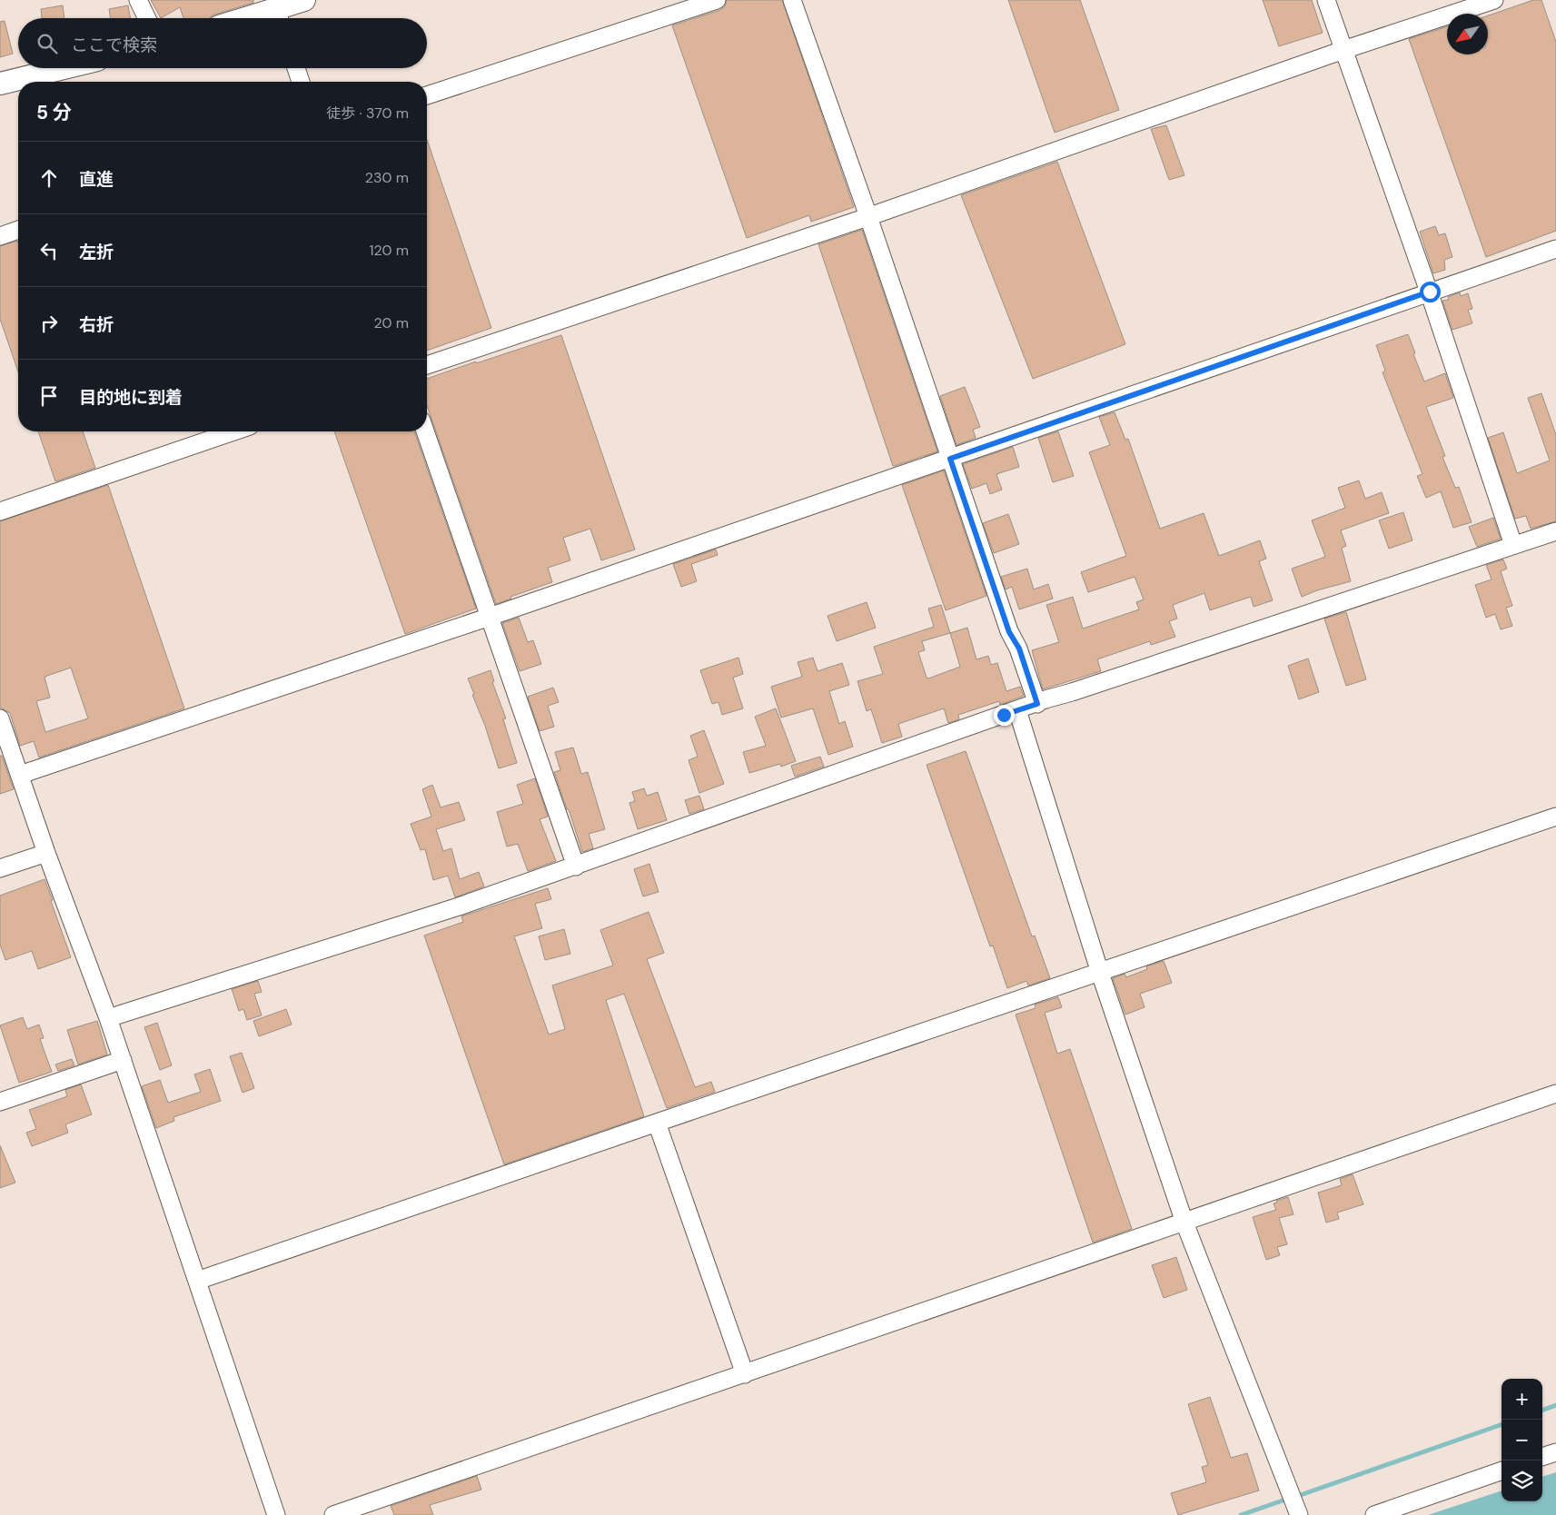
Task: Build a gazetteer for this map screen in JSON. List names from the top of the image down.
{
  "north": "bottom left",
  "page": {
    "search": "ここで検索",
    "heading": ["5 分", "徒歩 · 370 m"],
    "list": [
      ["直進", "230 m"],
      ["左折", "120 m"],
      ["右折", "20 m"],
      "目的地に到着"
    ],
    "map_buttons": ["+", "−"]
  }
}
